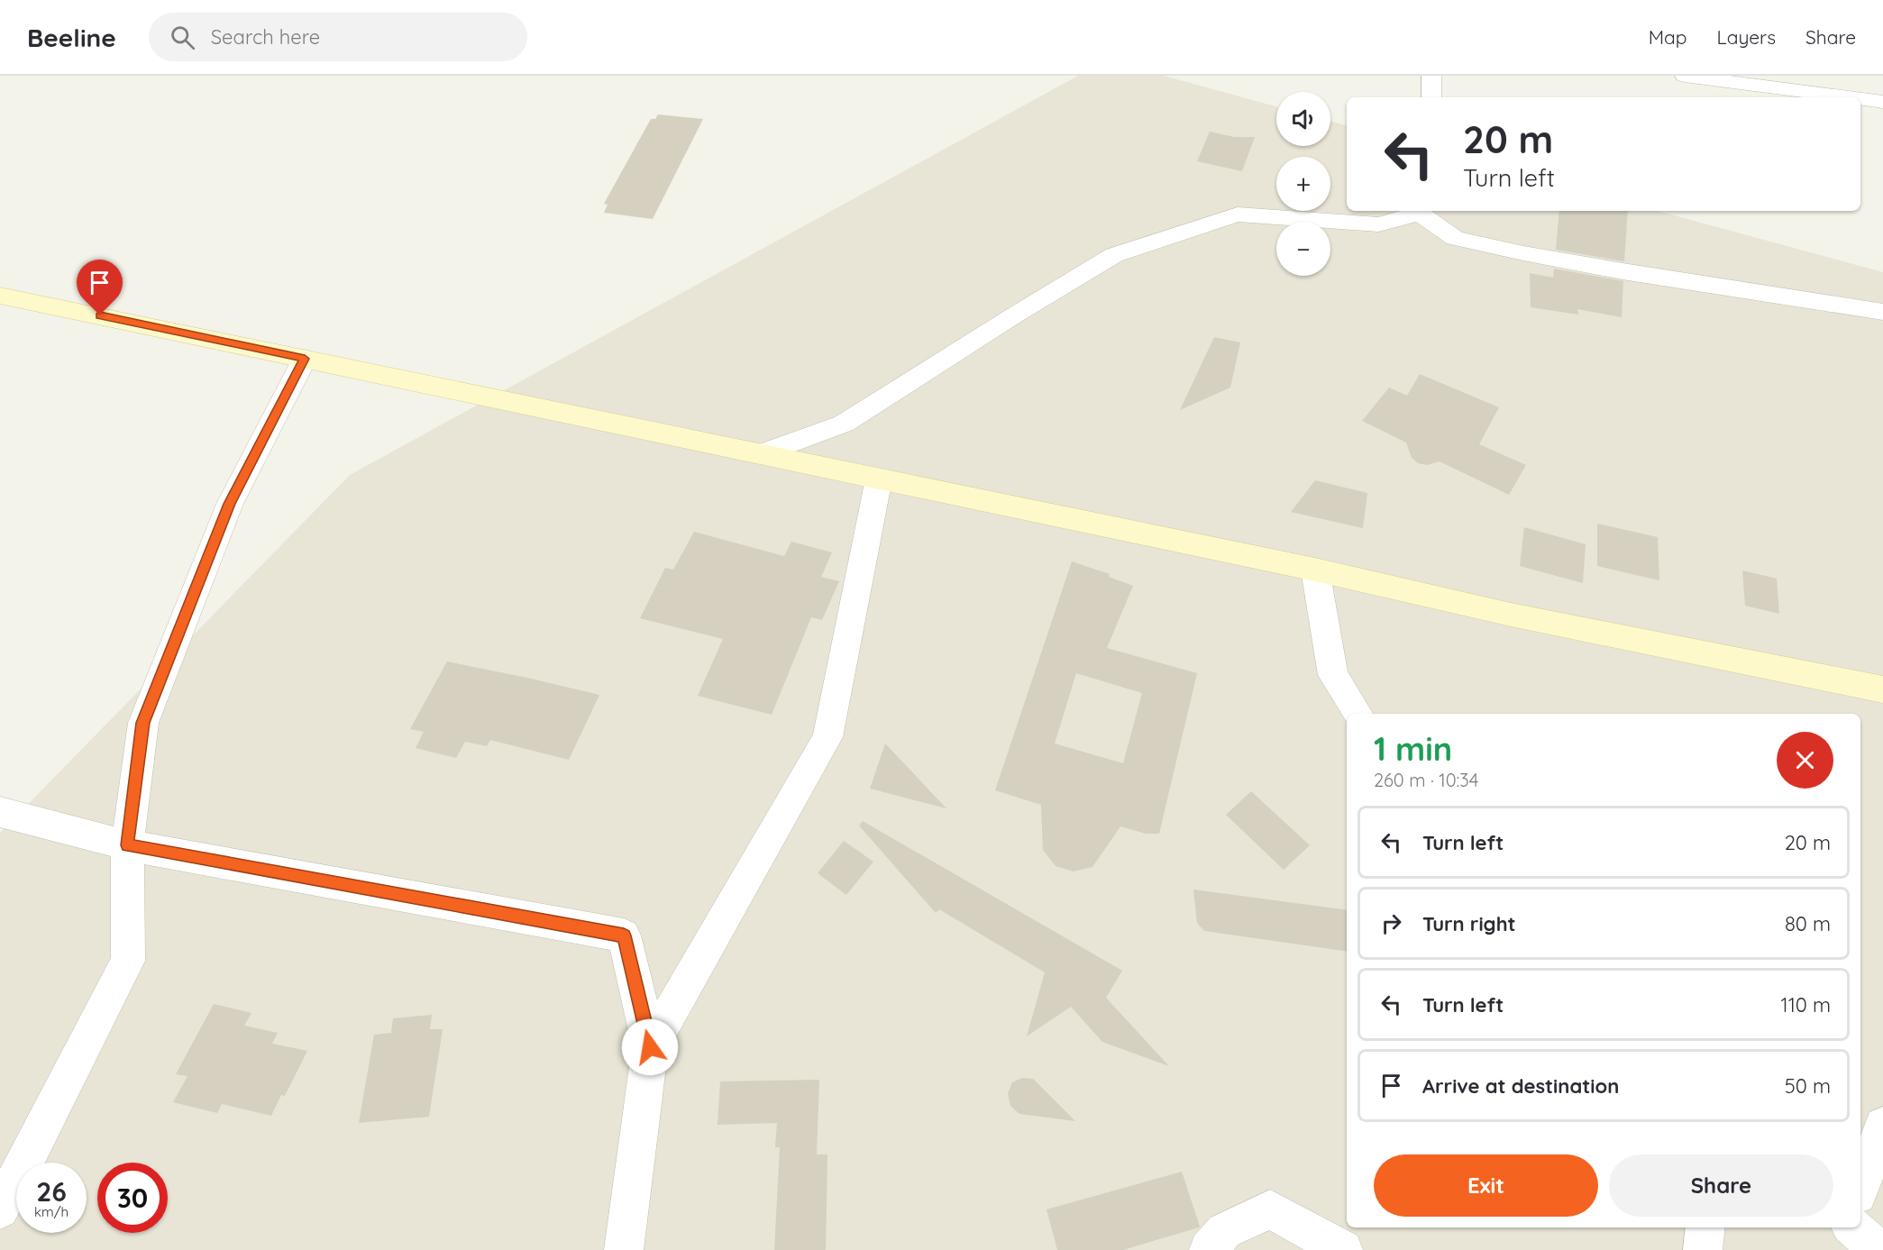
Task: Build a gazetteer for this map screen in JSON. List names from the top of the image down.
{
  "page": {
    "header": "Beeline",
    "search": "Search here",
    "nav": ["Map", "Layers", "Share"],
    "map_buttons": ["+", "−"],
    "turn": ["20 m", "Turn left"],
    "heading": ["1 min", "260 m · 10:34"],
    "list": [
      {
        "name": "Turn left",
        "value": "20 m"
      },
      {
        "name": "Turn right",
        "value": "80 m"
      },
      {
        "name": "Turn left",
        "value": "110 m"
      },
      {
        "name": "Arrive at destination",
        "value": "50 m"
      }
    ],
    "buttons": ["Exit", "Share"],
    "speed": "26 km/h",
    "limit": "30"
  }
}
